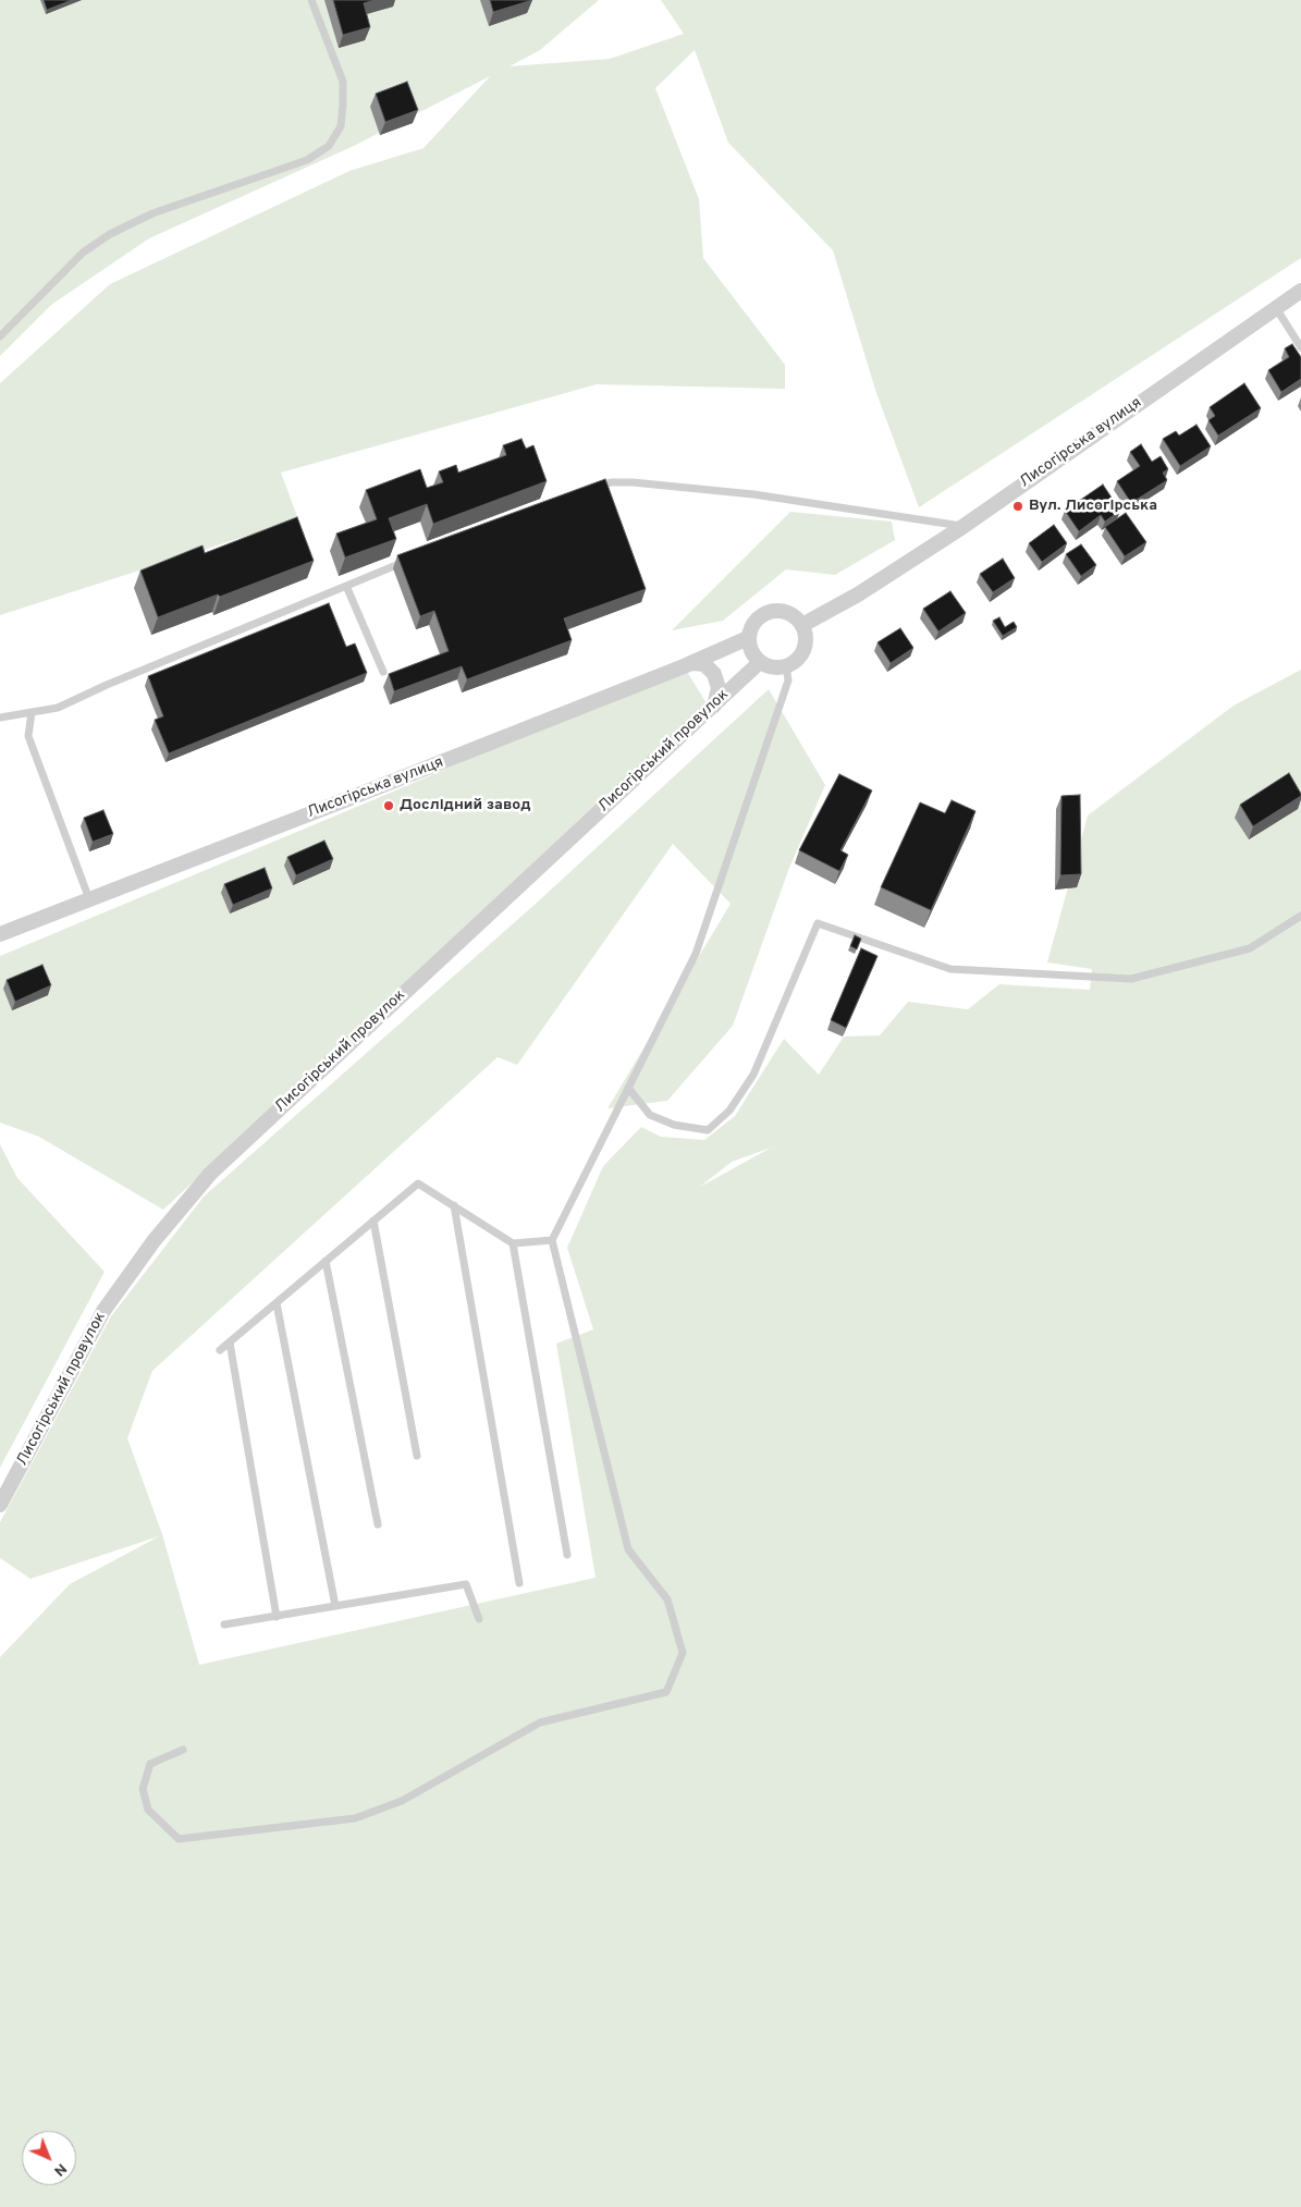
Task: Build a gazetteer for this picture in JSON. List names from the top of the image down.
{
  "streets": {
    "street": ["Лисогірська вулиця", "Лисогірський провулок"]
  },
  "crossings": [
    ["Лисогірська вулиця", "Лисогірський провулок"]
  ],
  "places": ["Вул. Лисогірська", "Дослідний завод"],
  "north": "bottom right"
}
